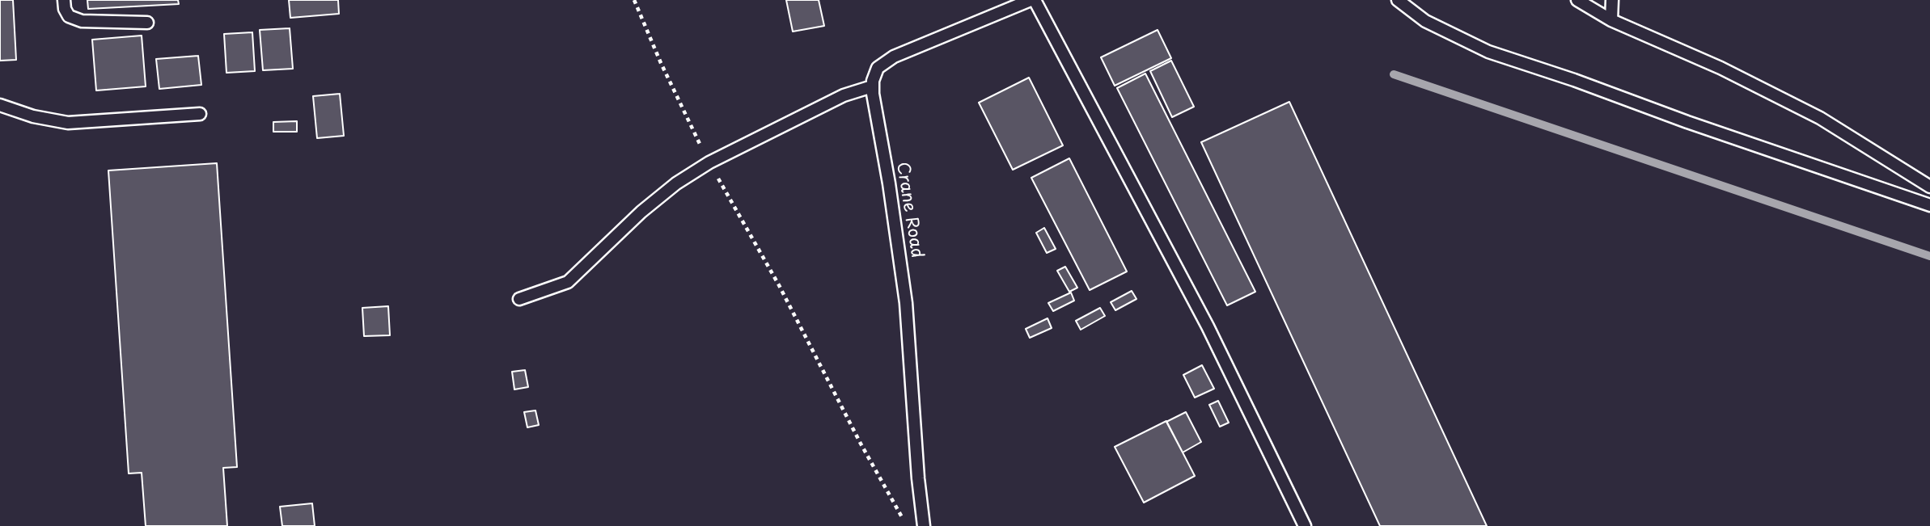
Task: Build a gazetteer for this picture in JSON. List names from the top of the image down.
{
  "streets": {
    "lane": ["Crane Road"]
  }
}
